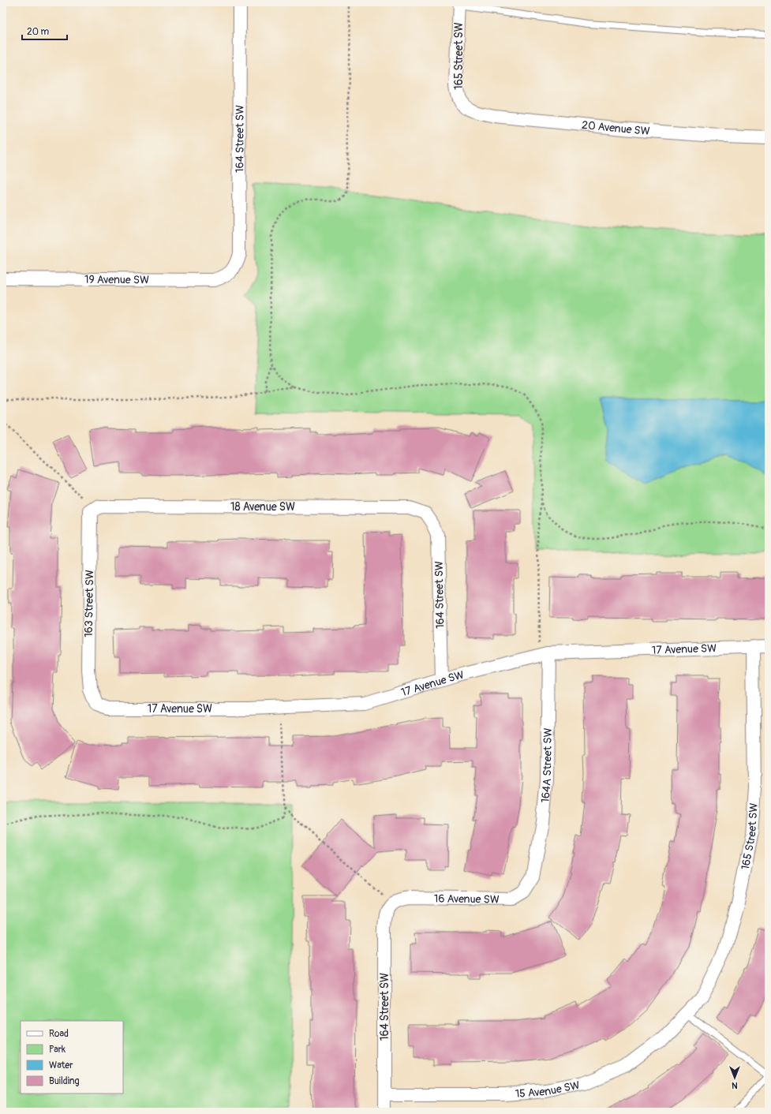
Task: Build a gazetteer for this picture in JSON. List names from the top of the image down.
{
  "streets": {
    "street": [
      "165 Street SW",
      "20 Avenue SW",
      "164 Street SW",
      "19 Avenue SW",
      "18 Avenue SW",
      "163 Street SW",
      "17 Avenue SW",
      "164A Street SW",
      "16 Avenue SW",
      "15 Avenue SW"
    ]
  },
  "crossings": [
    ["165 Street SW", "20 Avenue SW"],
    ["165 Street SW", "17 Avenue SW"],
    ["165 Street SW", "15 Avenue SW"],
    ["164 Street SW", "19 Avenue SW"],
    ["164 Street SW", "18 Avenue SW"],
    ["164 Street SW", "17 Avenue SW"],
    ["164 Street SW", "16 Avenue SW"],
    ["164 Street SW", "15 Avenue SW"],
    ["18 Avenue SW", "163 Street SW"],
    ["163 Street SW", "17 Avenue SW"],
    ["17 Avenue SW", "164A Street SW"],
    ["164A Street SW", "16 Avenue SW"]
  ],
  "legend": [
    "Road",
    "Park",
    "Water",
    "Building"
  ],
  "scale_bar": "20 m",
  "north": "bottom"
}
